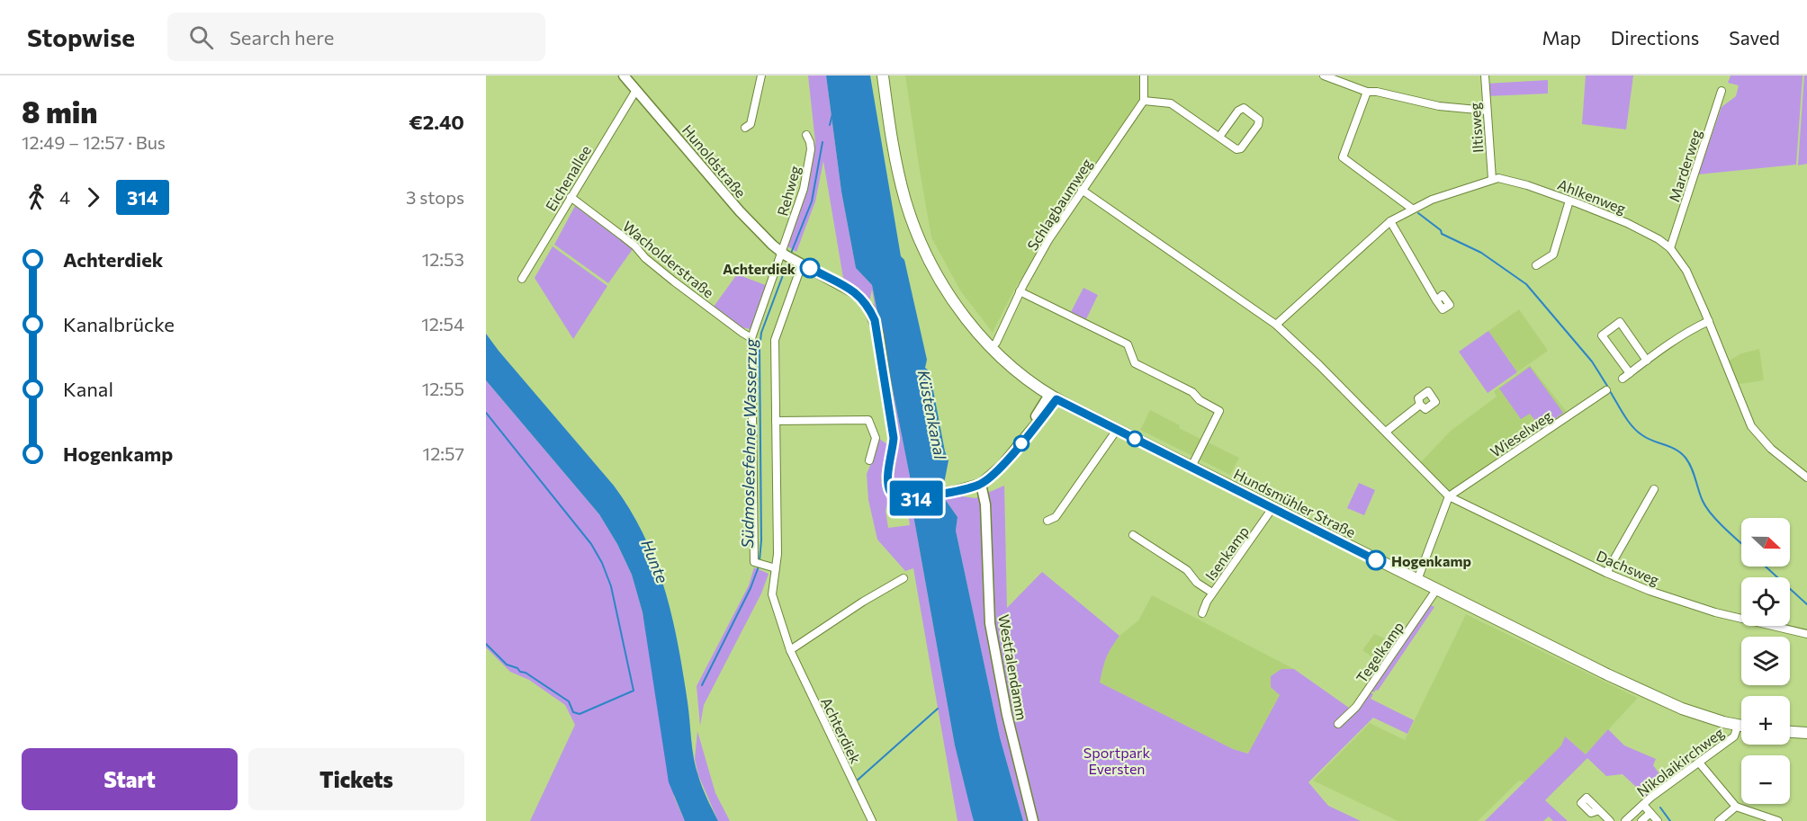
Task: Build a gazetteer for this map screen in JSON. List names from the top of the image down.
{
  "streets": {
    "main road": ["Hundsmühler Straße"],
    "street": [
      "Iltisweg",
      "Hunoldstraße",
      "Marderweg",
      "Eichenallee",
      "Rehweg",
      "Ahlkenweg",
      "Schlagbaumweg",
      "Wacholderstraße",
      "Wieselweg",
      "Isenkamp",
      "Dachsweg",
      "Tegelkamp",
      "Westfalendamm",
      "Achterdiek",
      "Nikolaikirchweg"
    ]
  },
  "crossings": [
    ["Iltisweg", "Ahlkenweg"],
    ["Hunoldstraße", "Eichenallee"],
    ["Hunoldstraße", "Rehweg"],
    ["Hunoldstraße", "Achterdiek"],
    ["Marderweg", "Ahlkenweg"],
    ["Eichenallee", "Wacholderstraße"],
    ["Rehweg", "Achterdiek"],
    ["Schlagbaumweg", "Hundsmühler Straße"],
    ["Wieselweg", "Dachsweg"],
    ["Hundsmühler Straße", "Isenkamp"],
    ["Hundsmühler Straße", "Tegelkamp"],
    ["Hundsmühler Straße", "Nikolaikirchweg"]
  ],
  "water": ["Küstenkanal", "Südmoslesfehner Wasserzug", "Hunte"],
  "parks": ["Sportpark Eversten"],
  "places": ["Achterdiek", "Hogenkamp"],
  "lines": ["bus line 314"],
  "north": "right",
  "page": {
    "header": "Stopwise",
    "search": "Search here",
    "nav": ["Map", "Directions", "Saved"],
    "heading": ["8 min", "12:49 – 12:57 · Bus", "€2.40"],
    "on_map": "314",
    "legs": ["4", "314", "3 stops"],
    "list": [
      {
        "name": "Achterdiek",
        "value": "12:53"
      },
      {
        "name": "Kanalbrücke",
        "value": "12:54"
      },
      {
        "name": "Kanal",
        "value": "12:55"
      },
      {
        "name": "Hogenkamp",
        "value": "12:57"
      }
    ],
    "map_buttons": ["+", "−"],
    "buttons": ["Start", "Tickets"]
  }
}
